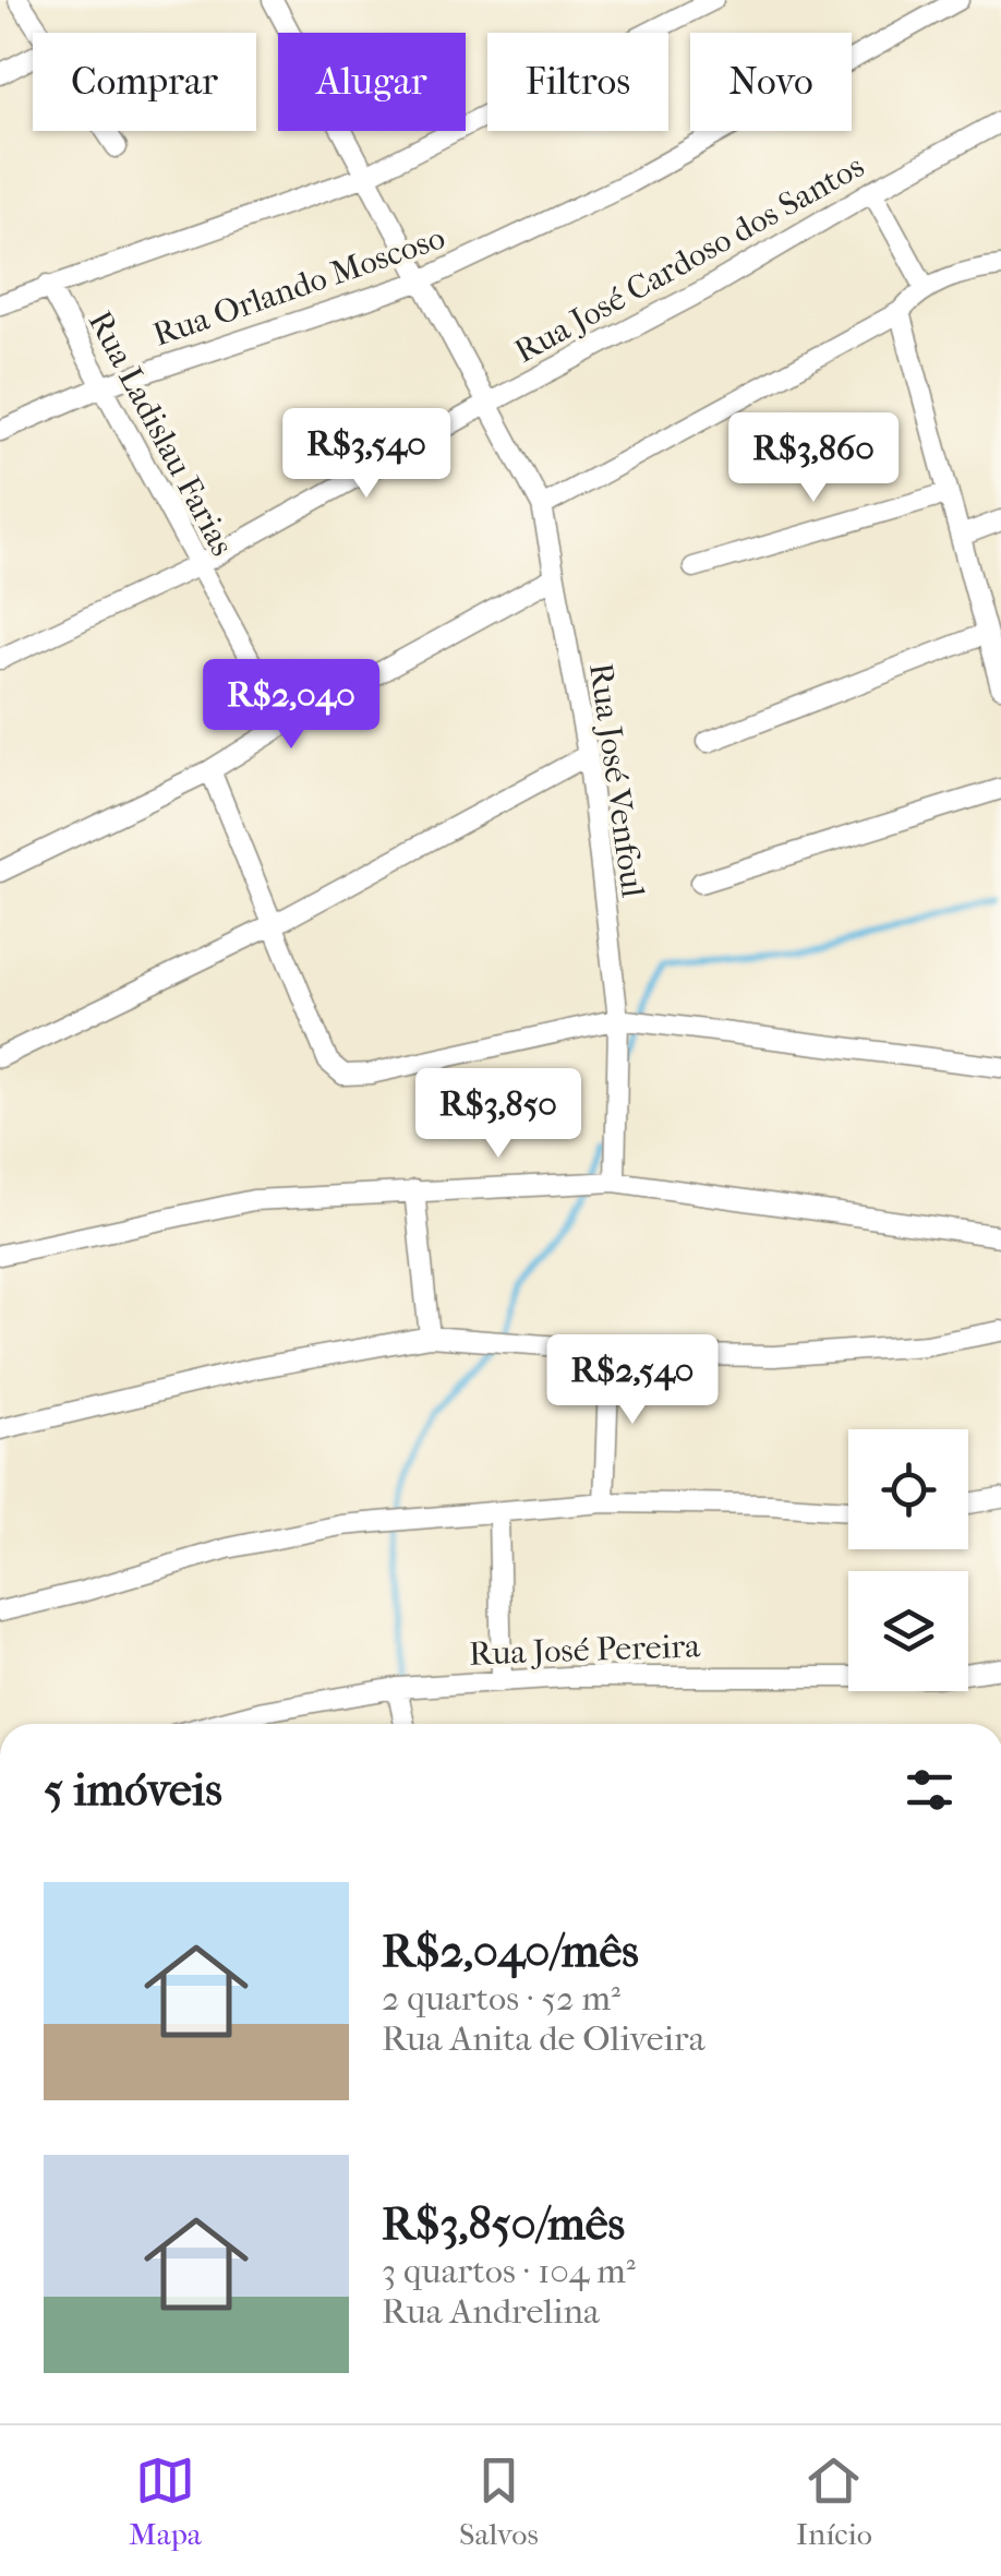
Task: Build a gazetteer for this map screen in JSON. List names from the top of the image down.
{
  "streets": {
    "street": [
      "Rua José Cardoso dos Santos",
      "Rua Orlando Moscoso",
      "Rua Ladislau Farias",
      "Rua José Venfoul",
      "Rua José Pereira"
    ]
  },
  "crossings": [
    ["Rua José Cardoso dos Santos", "Rua Ladislau Farias"],
    ["Rua José Cardoso dos Santos", "Rua José Venfoul"],
    ["Rua Orlando Moscoso", "Rua Ladislau Farias"],
    ["Rua Orlando Moscoso", "Rua José Venfoul"]
  ],
  "page": {
    "chip": [
      "Comprar",
      "Alugar",
      "Filtros",
      "Novo"
    ],
    "price": [
      "R$3,540",
      "R$3,860",
      "R$2,040",
      "R$3,850",
      "R$2,540"
    ],
    "heading": "5 imóveis",
    "list": [
      {
        "name": "R$2,040/mês",
        "note": "2 quartos · 52 m² · Rua Anita de Oliveira"
      },
      {
        "name": "R$3,850/mês",
        "note": "3 quartos · 104 m² · Rua Andrelina"
      }
    ],
    "tabs": ["Mapa", "Salvos", "Início"]
  }
}
